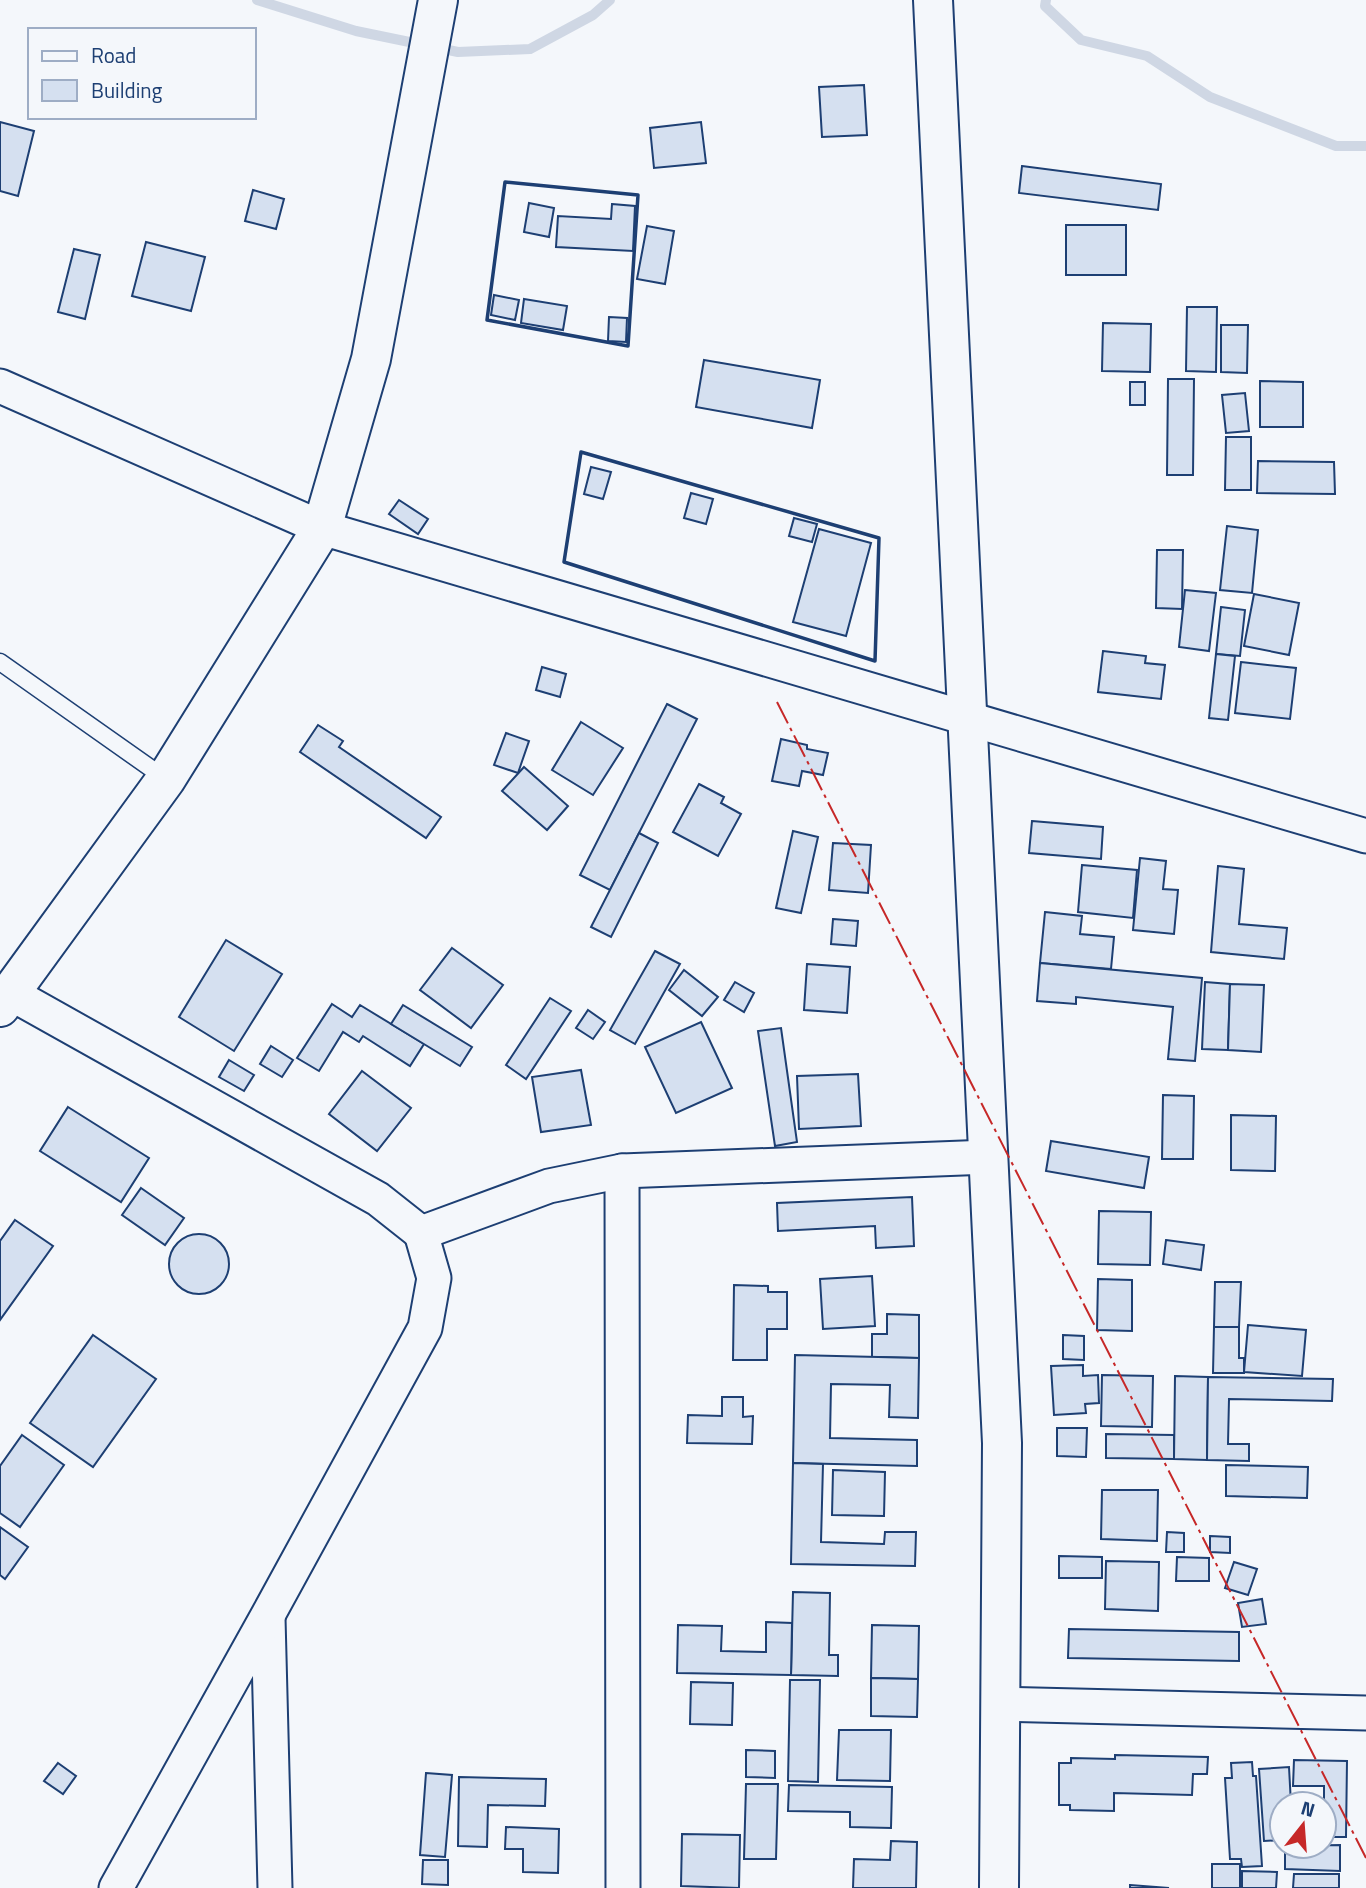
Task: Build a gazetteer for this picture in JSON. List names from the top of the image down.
{
  "legend": ["Road", "Building"],
  "north": "top"
}
